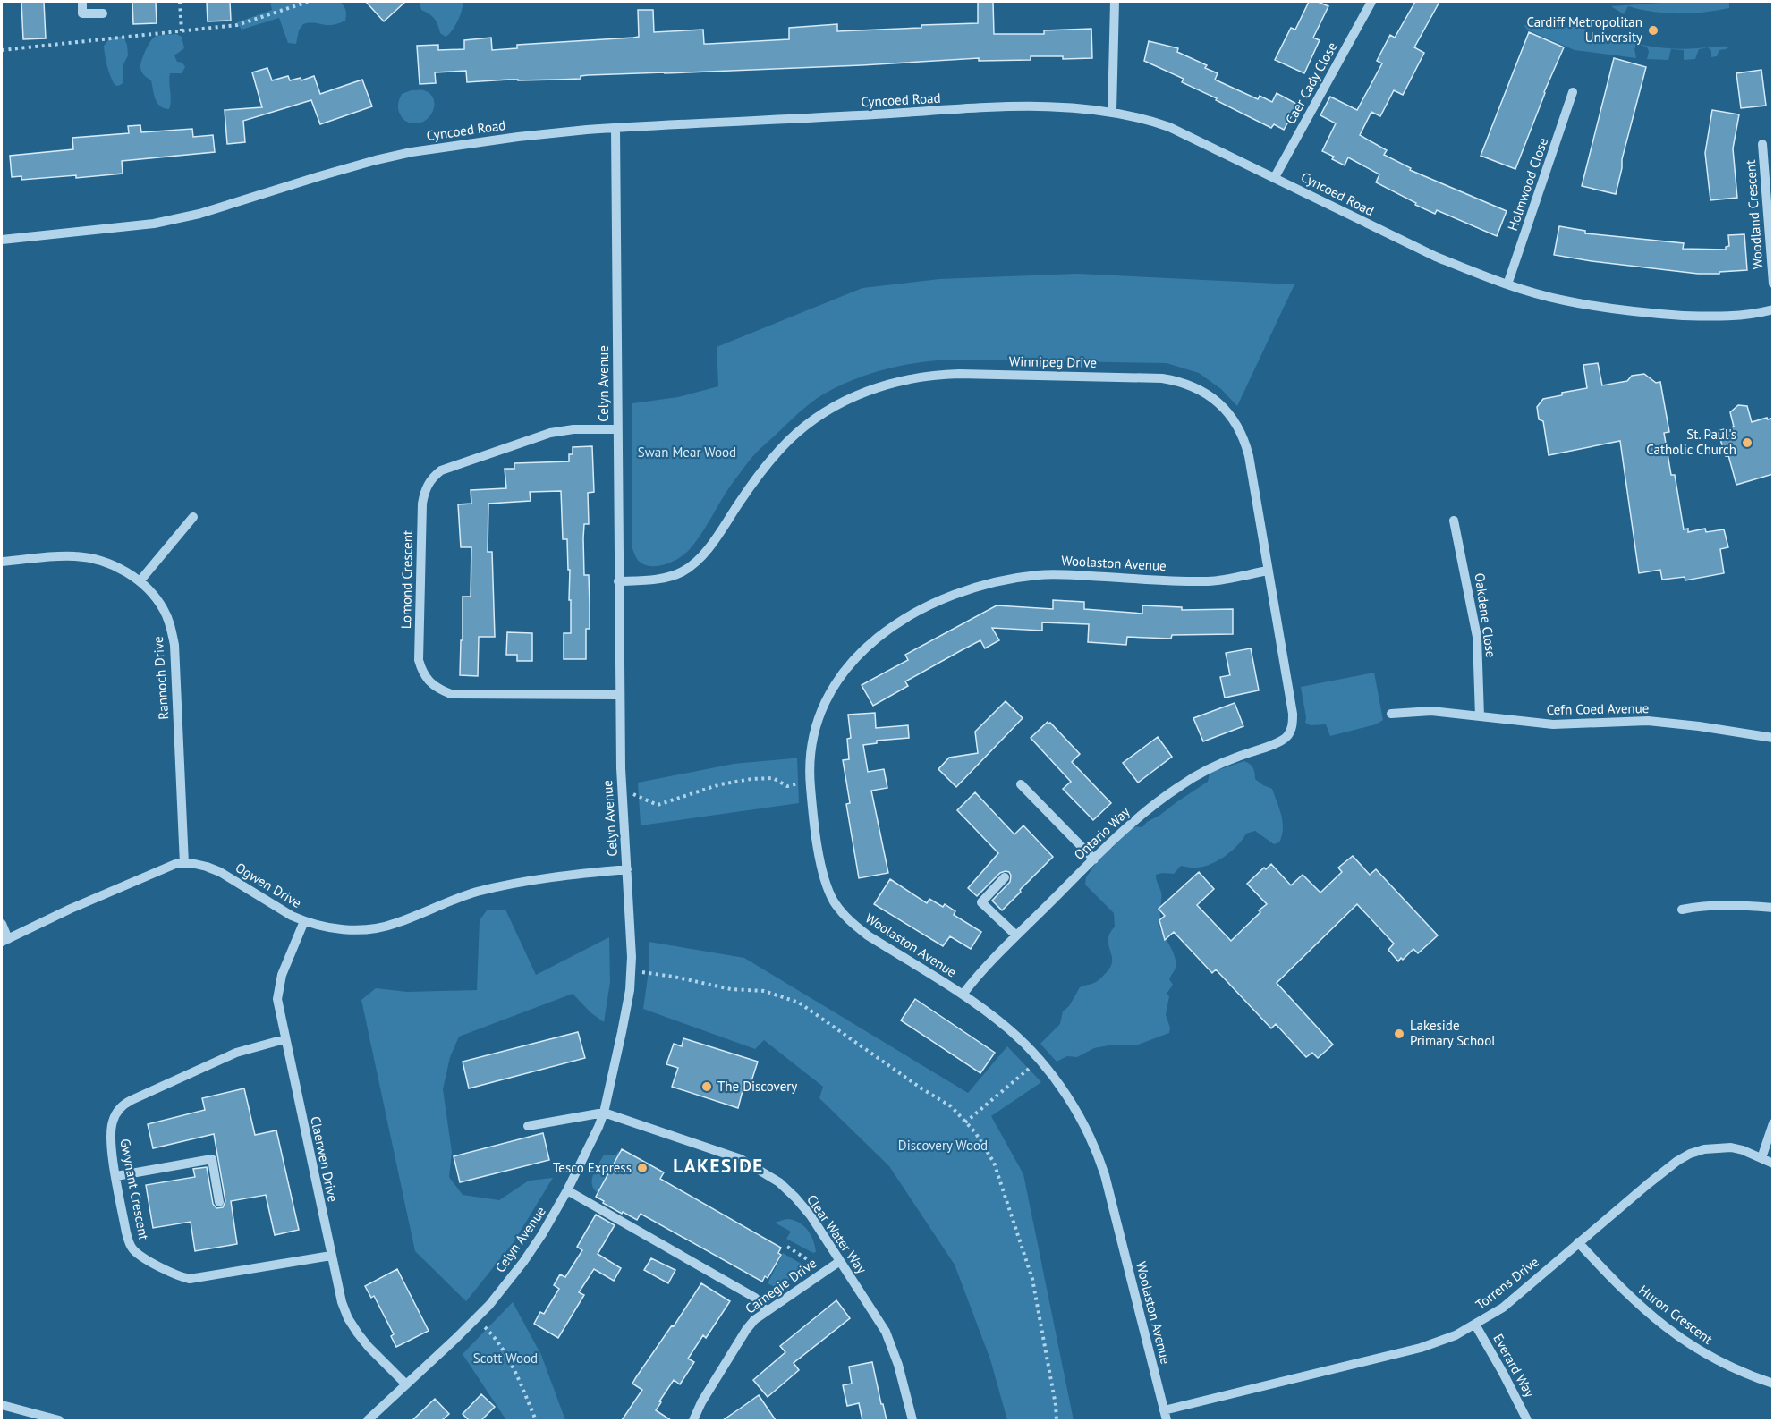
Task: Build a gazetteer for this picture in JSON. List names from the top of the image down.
{
  "streets": {
    "street": [
      "Caer Cady Close",
      "Cyncoed Road",
      "Holmwood Close",
      "Woodland Crescent",
      "Winnipeg Drive",
      "Celyn Avenue",
      "Woolaston Avenue",
      "Lomond Crescent",
      "Oakdene Close",
      "Rannoch Drive",
      "Cefn Coed Avenue",
      "Ontario Way",
      "Ogwen Drive",
      "Claerwen Drive",
      "Gwynant Crescent",
      "Clear Water Way",
      "Torrens Drive",
      "Carnegie Drive",
      "Huron Crescent",
      "Everard Way"
    ]
  },
  "crossings": [
    ["Caer Cady Close", "Cyncoed Road"],
    ["Cyncoed Road", "Holmwood Close"],
    ["Cyncoed Road", "Celyn Avenue"],
    ["Winnipeg Drive", "Celyn Avenue"],
    ["Winnipeg Drive", "Woolaston Avenue"],
    ["Winnipeg Drive", "Ontario Way"],
    ["Celyn Avenue", "Lomond Crescent"],
    ["Celyn Avenue", "Ogwen Drive"],
    ["Celyn Avenue", "Claerwen Drive"],
    ["Celyn Avenue", "Clear Water Way"],
    ["Woolaston Avenue", "Ontario Way"],
    ["Woolaston Avenue", "Torrens Drive"],
    ["Oakdene Close", "Cefn Coed Avenue"],
    ["Rannoch Drive", "Ogwen Drive"],
    ["Ogwen Drive", "Claerwen Drive"],
    ["Claerwen Drive", "Gwynant Crescent"],
    ["Clear Water Way", "Carnegie Drive"],
    ["Torrens Drive", "Huron Crescent"],
    ["Torrens Drive", "Everard Way"]
  ],
  "districts": ["LAKESIDE"],
  "parks": ["Swan Mear Wood", "Discovery Wood", "Scott Wood"],
  "places": [
    "Cardiff Metropolitan University",
    "St. Paul's Catholic Church",
    "Lakeside Primary School",
    "The Discovery",
    "Tesco Express"
  ]
}
